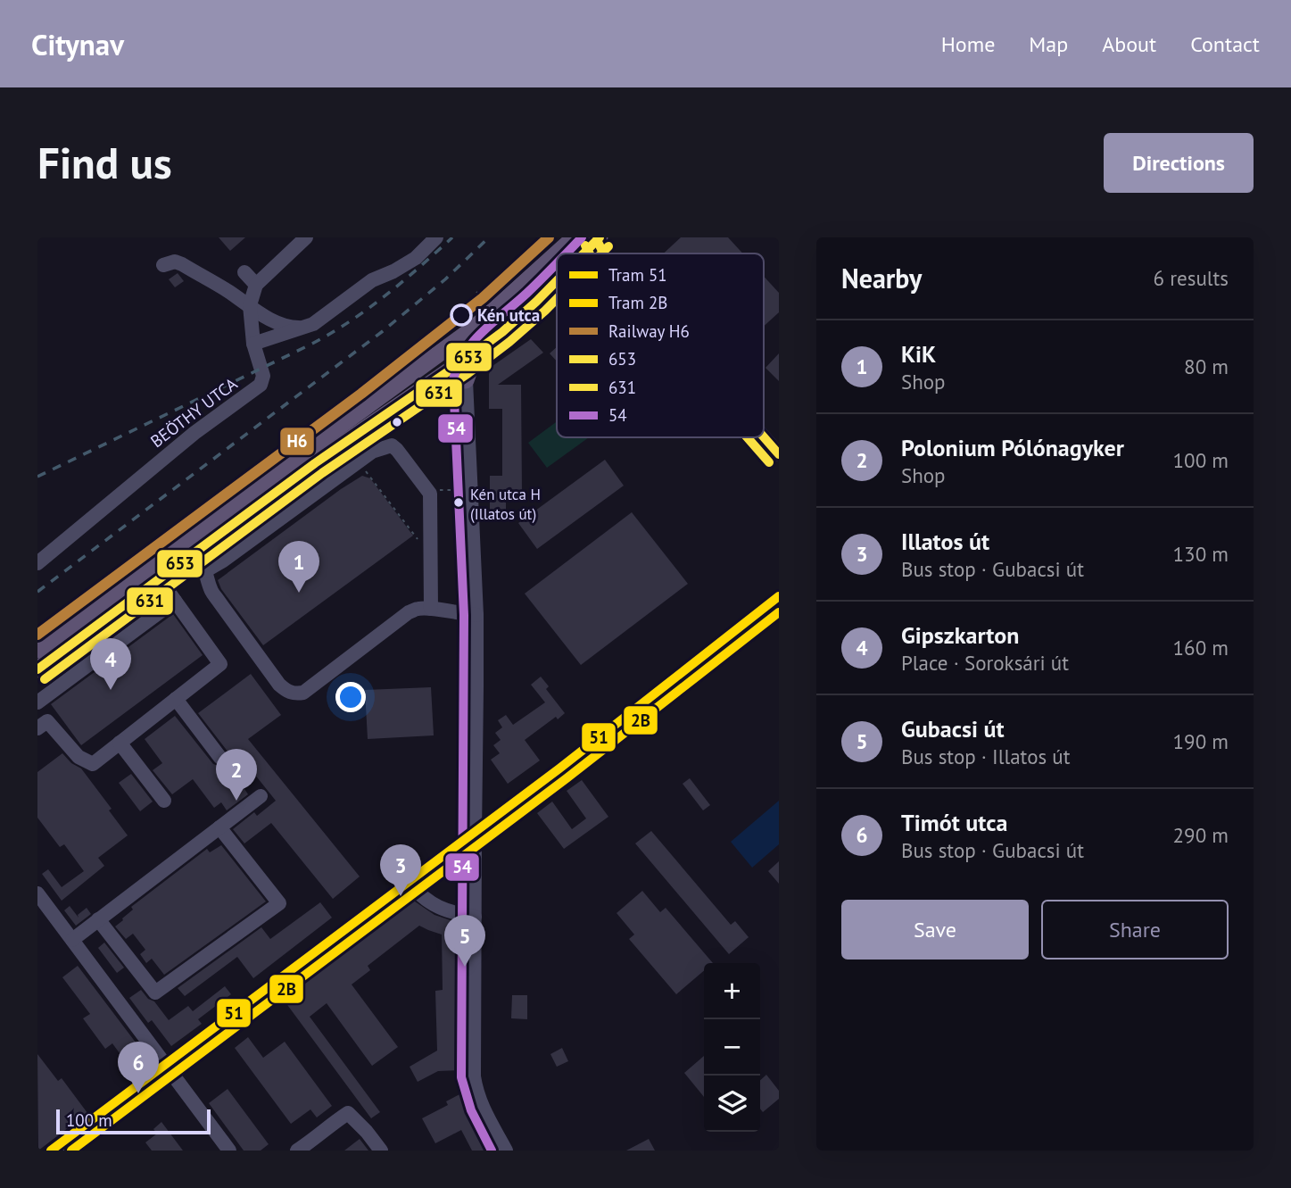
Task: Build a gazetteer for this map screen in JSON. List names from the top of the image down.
{
  "streets": {
    "street": ["BEÖTHY UTCA"]
  },
  "places": ["Kén utca", "Kén utca H (Illatos út)"],
  "lines": [
    "rail line H6",
    "transit line 653",
    "transit line 54",
    "transit line 631",
    "tram line 51",
    "tram line 2B"
  ],
  "legend": [
    "Tram 51",
    "Tram 2B",
    "Railway H6",
    "653",
    "631",
    "54"
  ],
  "scale_bar": "100 m",
  "page": {
    "header": "Citynav",
    "nav": [
      "Home",
      "Map",
      "About",
      "Contact"
    ],
    "buttons": [
      "Directions",
      ["Save", "Share"]
    ],
    "title": "Find us",
    "heading": ["Nearby", "6 results"],
    "list": [
      {
        "mark": "1",
        "name": "KiK",
        "note": "Shop",
        "value": "80 m"
      },
      {
        "mark": "2",
        "name": "Polonium Pólónagyker",
        "note": "Shop",
        "value": "100 m"
      },
      {
        "mark": "3",
        "name": "Illatos út",
        "note": "Bus stop · Gubacsi út",
        "value": "130 m"
      },
      {
        "mark": "4",
        "name": "Gipszkarton",
        "note": "Place · Soroksári út",
        "value": "160 m"
      },
      {
        "mark": "5",
        "name": "Gubacsi út",
        "note": "Bus stop · Illatos út",
        "value": "190 m"
      },
      {
        "mark": "6",
        "name": "Timót utca",
        "note": "Bus stop · Gubacsi út",
        "value": "290 m"
      }
    ],
    "pins": [
      "1",
      "4",
      "2",
      "3",
      "5",
      "6"
    ],
    "map_buttons": ["+", "−"],
    "scale": "100 m"
  }
}
